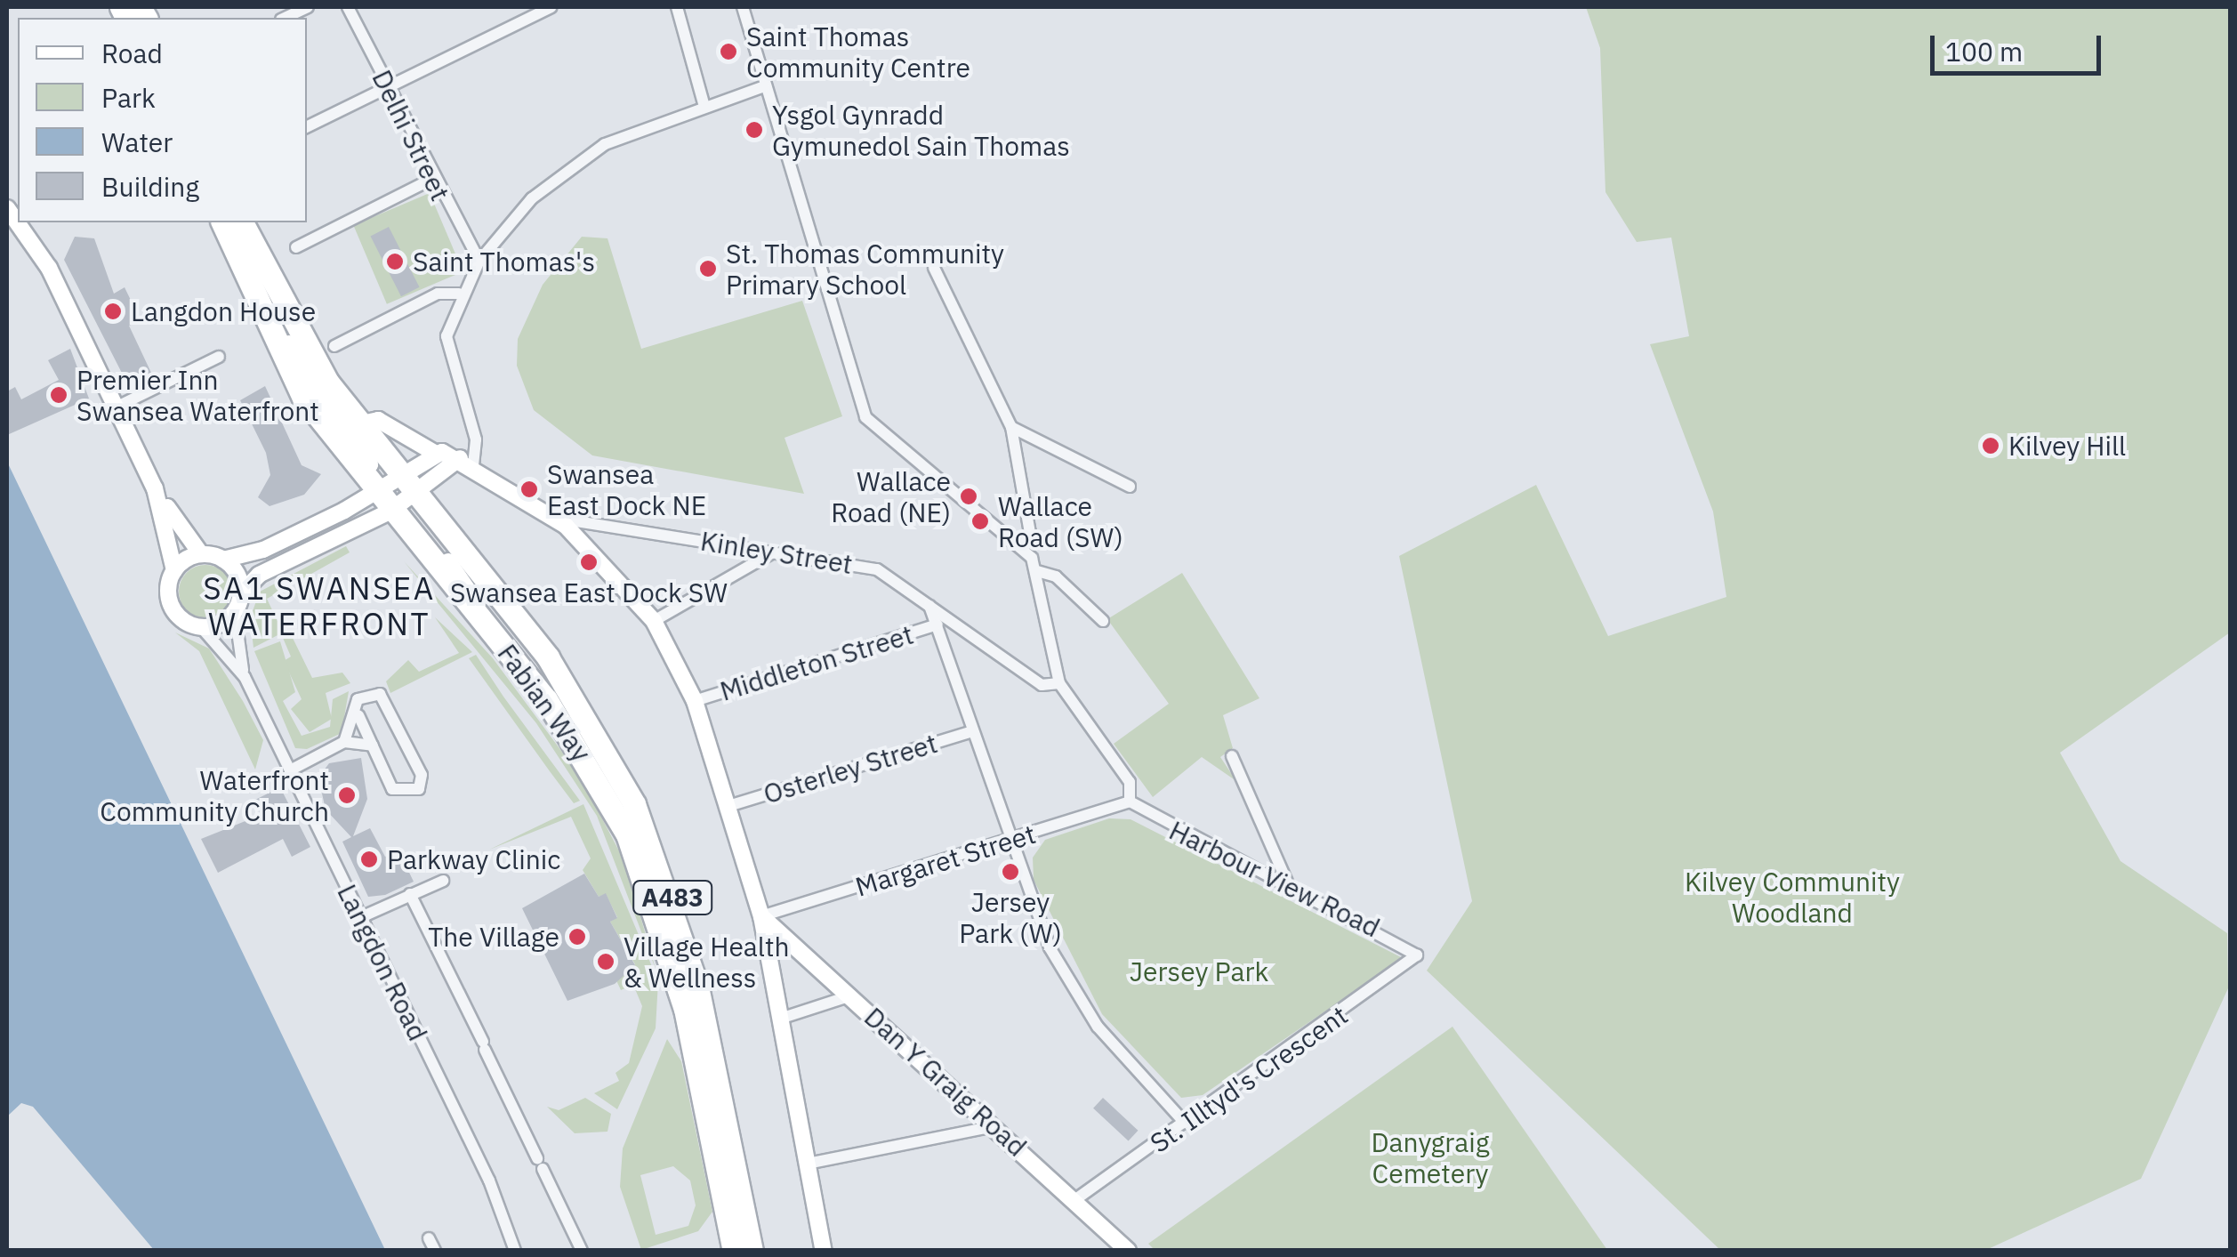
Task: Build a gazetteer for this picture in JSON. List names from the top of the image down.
{
  "streets": {
    "highway": ["Fabian Way", "A483"],
    "street": [
      "Delhi Street",
      "Kinley Street",
      "Middleton Street",
      "Osterley Street",
      "Margaret Street",
      "Harbour View Road",
      "Langdon Road",
      "St. Illtyd's Crescent",
      "Dan Y Graig Road"
    ]
  },
  "crossings": [
    ["Margaret Street", "Harbour View Road"],
    ["Margaret Street", "Dan Y Graig Road"],
    ["Harbour View Road", "St. Illtyd's Crescent"],
    ["St. Illtyd's Crescent", "Dan Y Graig Road"]
  ],
  "districts": ["SA1 SWANSEA WATERFRONT"],
  "parks": ["Kilvey Community Woodland", "Jersey Park", "Danygraig Cemetery"],
  "places": [
    "Saint Thomas Community Centre",
    "Ysgol Gynradd Gymunedol Sain Thomas",
    "Saint Thomas's",
    "St. Thomas Community Primary School",
    "Langdon House",
    "Premier Inn Swansea Waterfront",
    "Kilvey Hill",
    "Swansea East Dock NE",
    "Wallace Road (NE)",
    "Wallace Road (SW)",
    "Swansea East Dock SW",
    "Waterfront Community Church",
    "Parkway Clinic",
    "Jersey Park (W)",
    "The Village",
    "Village Health & Wellness"
  ],
  "legend": [
    "Road",
    "Park",
    "Water",
    "Building"
  ],
  "scale_bar": "100 m"
}
